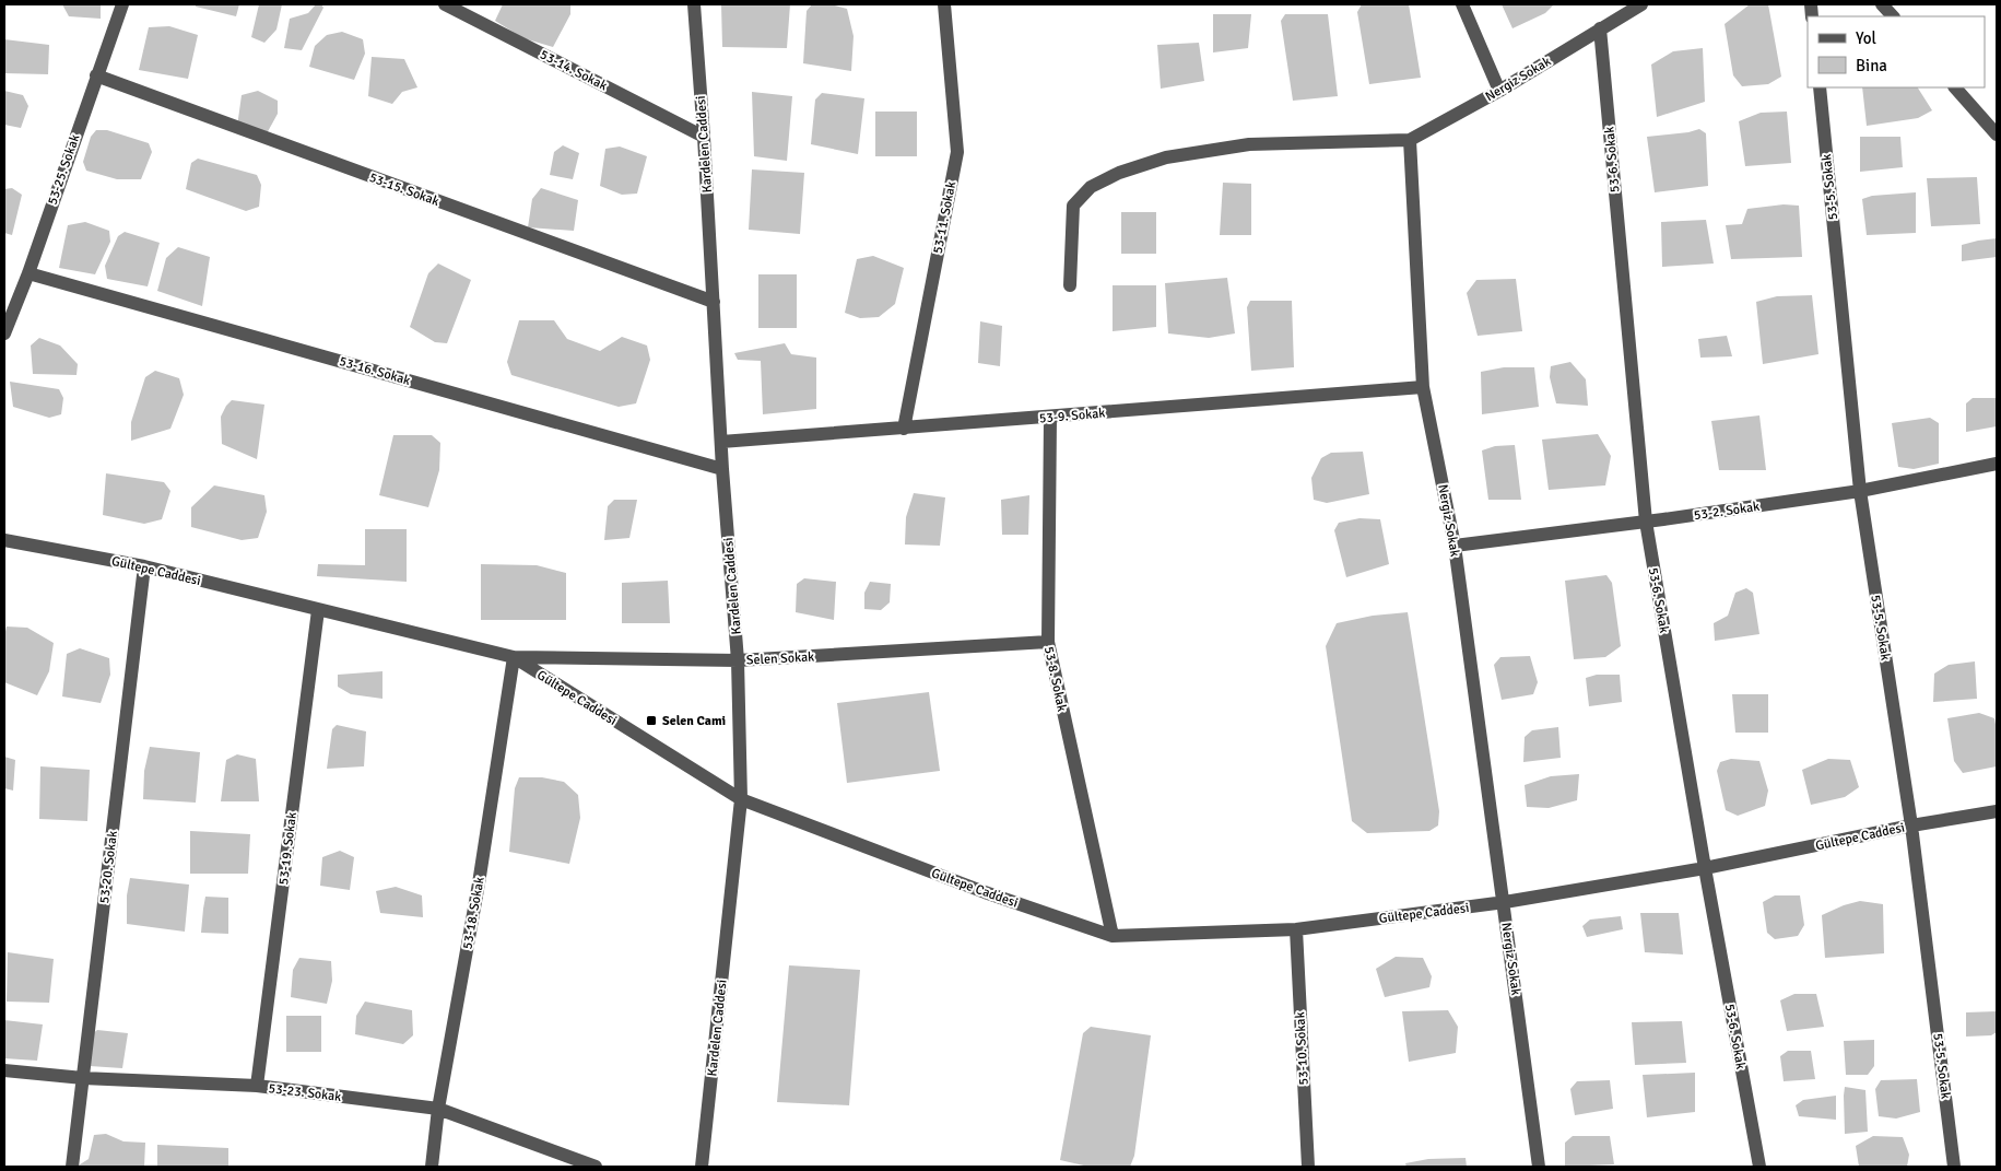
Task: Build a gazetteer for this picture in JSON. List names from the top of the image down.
{
  "streets": {
    "street": [
      "53-14. Sokak",
      "Nergiz Sokak",
      "Kardelen Caddesi",
      "53-6. Sokak",
      "53-25. Sokak",
      "53-5. Sokak",
      "53-15. Sokak",
      "53-11. Sokak",
      "53-16. Sokak",
      "53-9. Sokak",
      "53-2. Sokak",
      "Gültepe Caddesi",
      "Selen Sokak",
      "53-8. Sokak",
      "53-19. Sokak",
      "53-20. Sokak",
      "53-18. Sokak",
      "53-10. Sokak",
      "53-23. Sokak"
    ]
  },
  "crossings": [
    ["53-14. Sokak", "Kardelen Caddesi"],
    ["Nergiz Sokak", "53-6. Sokak"],
    ["Nergiz Sokak", "53-9. Sokak"],
    ["Nergiz Sokak", "53-2. Sokak"],
    ["Nergiz Sokak", "Gültepe Caddesi"],
    ["Kardelen Caddesi", "53-15. Sokak"],
    ["Kardelen Caddesi", "53-16. Sokak"],
    ["Kardelen Caddesi", "53-9. Sokak"],
    ["Kardelen Caddesi", "Gültepe Caddesi"],
    ["Kardelen Caddesi", "Selen Sokak"],
    ["53-6. Sokak", "53-2. Sokak"],
    ["53-6. Sokak", "Gültepe Caddesi"],
    ["53-25. Sokak", "53-15. Sokak"],
    ["53-25. Sokak", "53-16. Sokak"],
    ["53-5. Sokak", "53-2. Sokak"],
    ["53-5. Sokak", "Gültepe Caddesi"],
    ["53-11. Sokak", "53-9. Sokak"],
    ["53-9. Sokak", "53-8. Sokak"],
    ["Gültepe Caddesi", "Selen Sokak"],
    ["Gültepe Caddesi", "53-8. Sokak"],
    ["Gültepe Caddesi", "53-19. Sokak"],
    ["Gültepe Caddesi", "53-20. Sokak"],
    ["Gültepe Caddesi", "53-18. Sokak"],
    ["Gültepe Caddesi", "53-10. Sokak"],
    ["Selen Sokak", "53-8. Sokak"],
    ["Selen Sokak", "53-18. Sokak"],
    ["53-19. Sokak", "53-23. Sokak"],
    ["53-20. Sokak", "53-23. Sokak"],
    ["53-18. Sokak", "53-23. Sokak"]
  ],
  "places": {
    "transit": ["Selen Cami"]
  },
  "legend": ["Yol", "Bina"]
}
